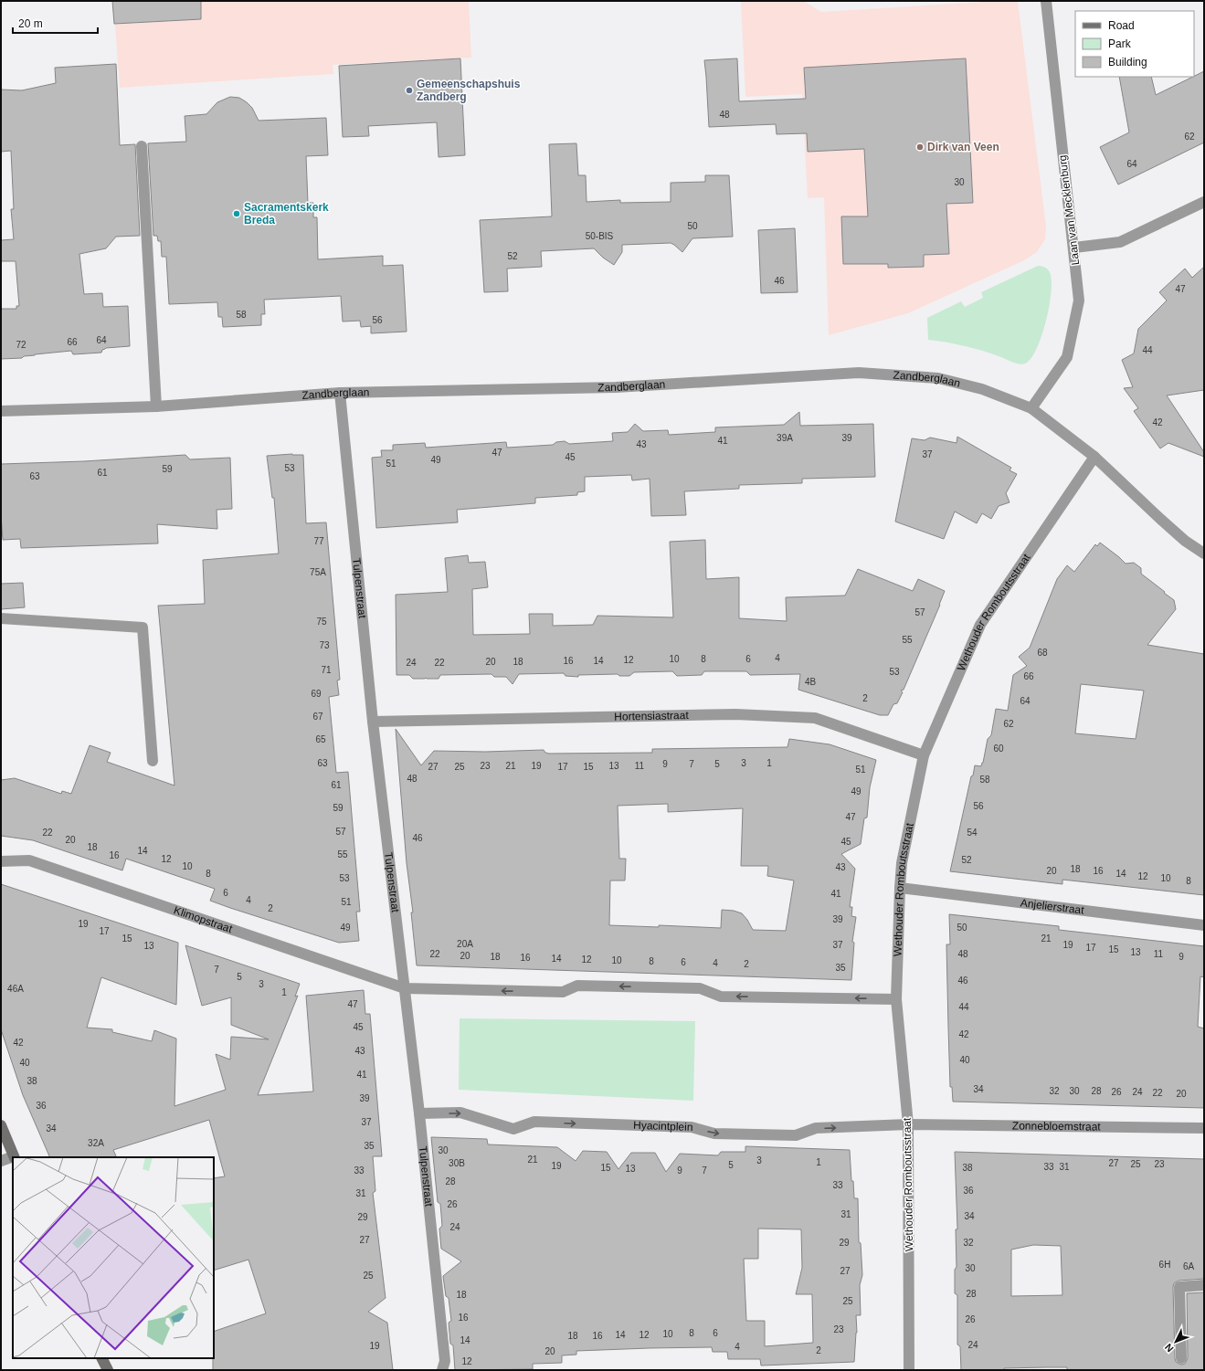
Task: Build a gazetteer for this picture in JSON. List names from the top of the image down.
{
  "streets": {
    "street": [
      "Laan van Mecklenburg",
      "Zandberglaan",
      "Tulpenstraat",
      "Wethouder Romboutsstraat",
      "Hortensiastraat",
      "Anjelierstraat",
      "Klimopstraat",
      "Zonnebloemstraat",
      "Hyacintplein"
    ]
  },
  "crossings": [
    ["Laan van Mecklenburg", "Zandberglaan"],
    ["Zandberglaan", "Tulpenstraat"],
    ["Zandberglaan", "Wethouder Romboutsstraat"],
    ["Tulpenstraat", "Hortensiastraat"],
    ["Tulpenstraat", "Klimopstraat"],
    ["Tulpenstraat", "Hyacintplein"],
    ["Wethouder Romboutsstraat", "Hortensiastraat"],
    ["Wethouder Romboutsstraat", "Anjelierstraat"],
    ["Wethouder Romboutsstraat", "Zonnebloemstraat"],
    ["Wethouder Romboutsstraat", "Hyacintplein"],
    ["Zonnebloemstraat", "Hyacintplein"]
  ],
  "one_way": ["Hyacintplein"],
  "places": ["Gemeenschapshuis Zandberg", "Dirk van Veen", "Sacramentskerk Breda"],
  "house_numbers": [
    "48",
    "62",
    "64",
    "30",
    "50",
    "50-BIS",
    "52",
    "46",
    "47",
    "58",
    "56",
    "64",
    "66",
    "72",
    "44",
    "42",
    "39A",
    "39",
    "41",
    "43",
    "47",
    "37",
    "45",
    "49",
    "51",
    "53",
    "59",
    "61",
    "63",
    "77",
    "75A",
    "57",
    "75",
    "55",
    "73",
    "68",
    "4",
    "10",
    "8",
    "6",
    "12",
    "16",
    "14",
    "20",
    "18",
    "24",
    "22",
    "71",
    "53",
    "66",
    "4B",
    "69",
    "2",
    "64",
    "67",
    "62",
    "65",
    "60",
    "63",
    "3",
    "1",
    "9",
    "7",
    "5",
    "23",
    "21",
    "19",
    "13",
    "11",
    "27",
    "25",
    "17",
    "15",
    "51",
    "48",
    "58",
    "61",
    "49",
    "56",
    "59",
    "47",
    "57",
    "22",
    "54",
    "46",
    "20",
    "45",
    "18",
    "14",
    "55",
    "16",
    "12",
    "52",
    "10",
    "43",
    "18",
    "20",
    "16",
    "8",
    "14",
    "12",
    "53",
    "10",
    "8",
    "6",
    "41",
    "4",
    "51",
    "2",
    "39",
    "19",
    "49",
    "50",
    "17",
    "15",
    "21",
    "20A",
    "37",
    "19",
    "13",
    "17",
    "15",
    "13",
    "22",
    "48",
    "11",
    "20",
    "18",
    "9",
    "16",
    "14",
    "12",
    "10",
    "8",
    "6",
    "4",
    "2",
    "35",
    "7",
    "5",
    "46",
    "3",
    "46A",
    "1",
    "47",
    "44",
    "45",
    "42",
    "42",
    "43",
    "40",
    "40",
    "41",
    "38",
    "34",
    "32",
    "30",
    "28",
    "26",
    "24",
    "22",
    "20",
    "39",
    "36",
    "37",
    "34",
    "32A",
    "35",
    "30",
    "21",
    "3",
    "1",
    "30B",
    "27",
    "25",
    "23",
    "5",
    "19",
    "33",
    "31",
    "15",
    "38",
    "13",
    "33",
    "9",
    "7",
    "28",
    "33",
    "36",
    "31",
    "26",
    "31",
    "34",
    "29",
    "24",
    "27",
    "29",
    "32",
    "6H",
    "6A",
    "30",
    "27",
    "25",
    "28",
    "18",
    "25",
    "16",
    "26",
    "23",
    "8",
    "6",
    "10",
    "14",
    "12",
    "18",
    "16",
    "14",
    "24",
    "19",
    "4",
    "2",
    "20",
    "12"
  ],
  "legend": ["Road", "Park", "Building"],
  "scale_bar": "20 m",
  "north": "bottom left"
}
